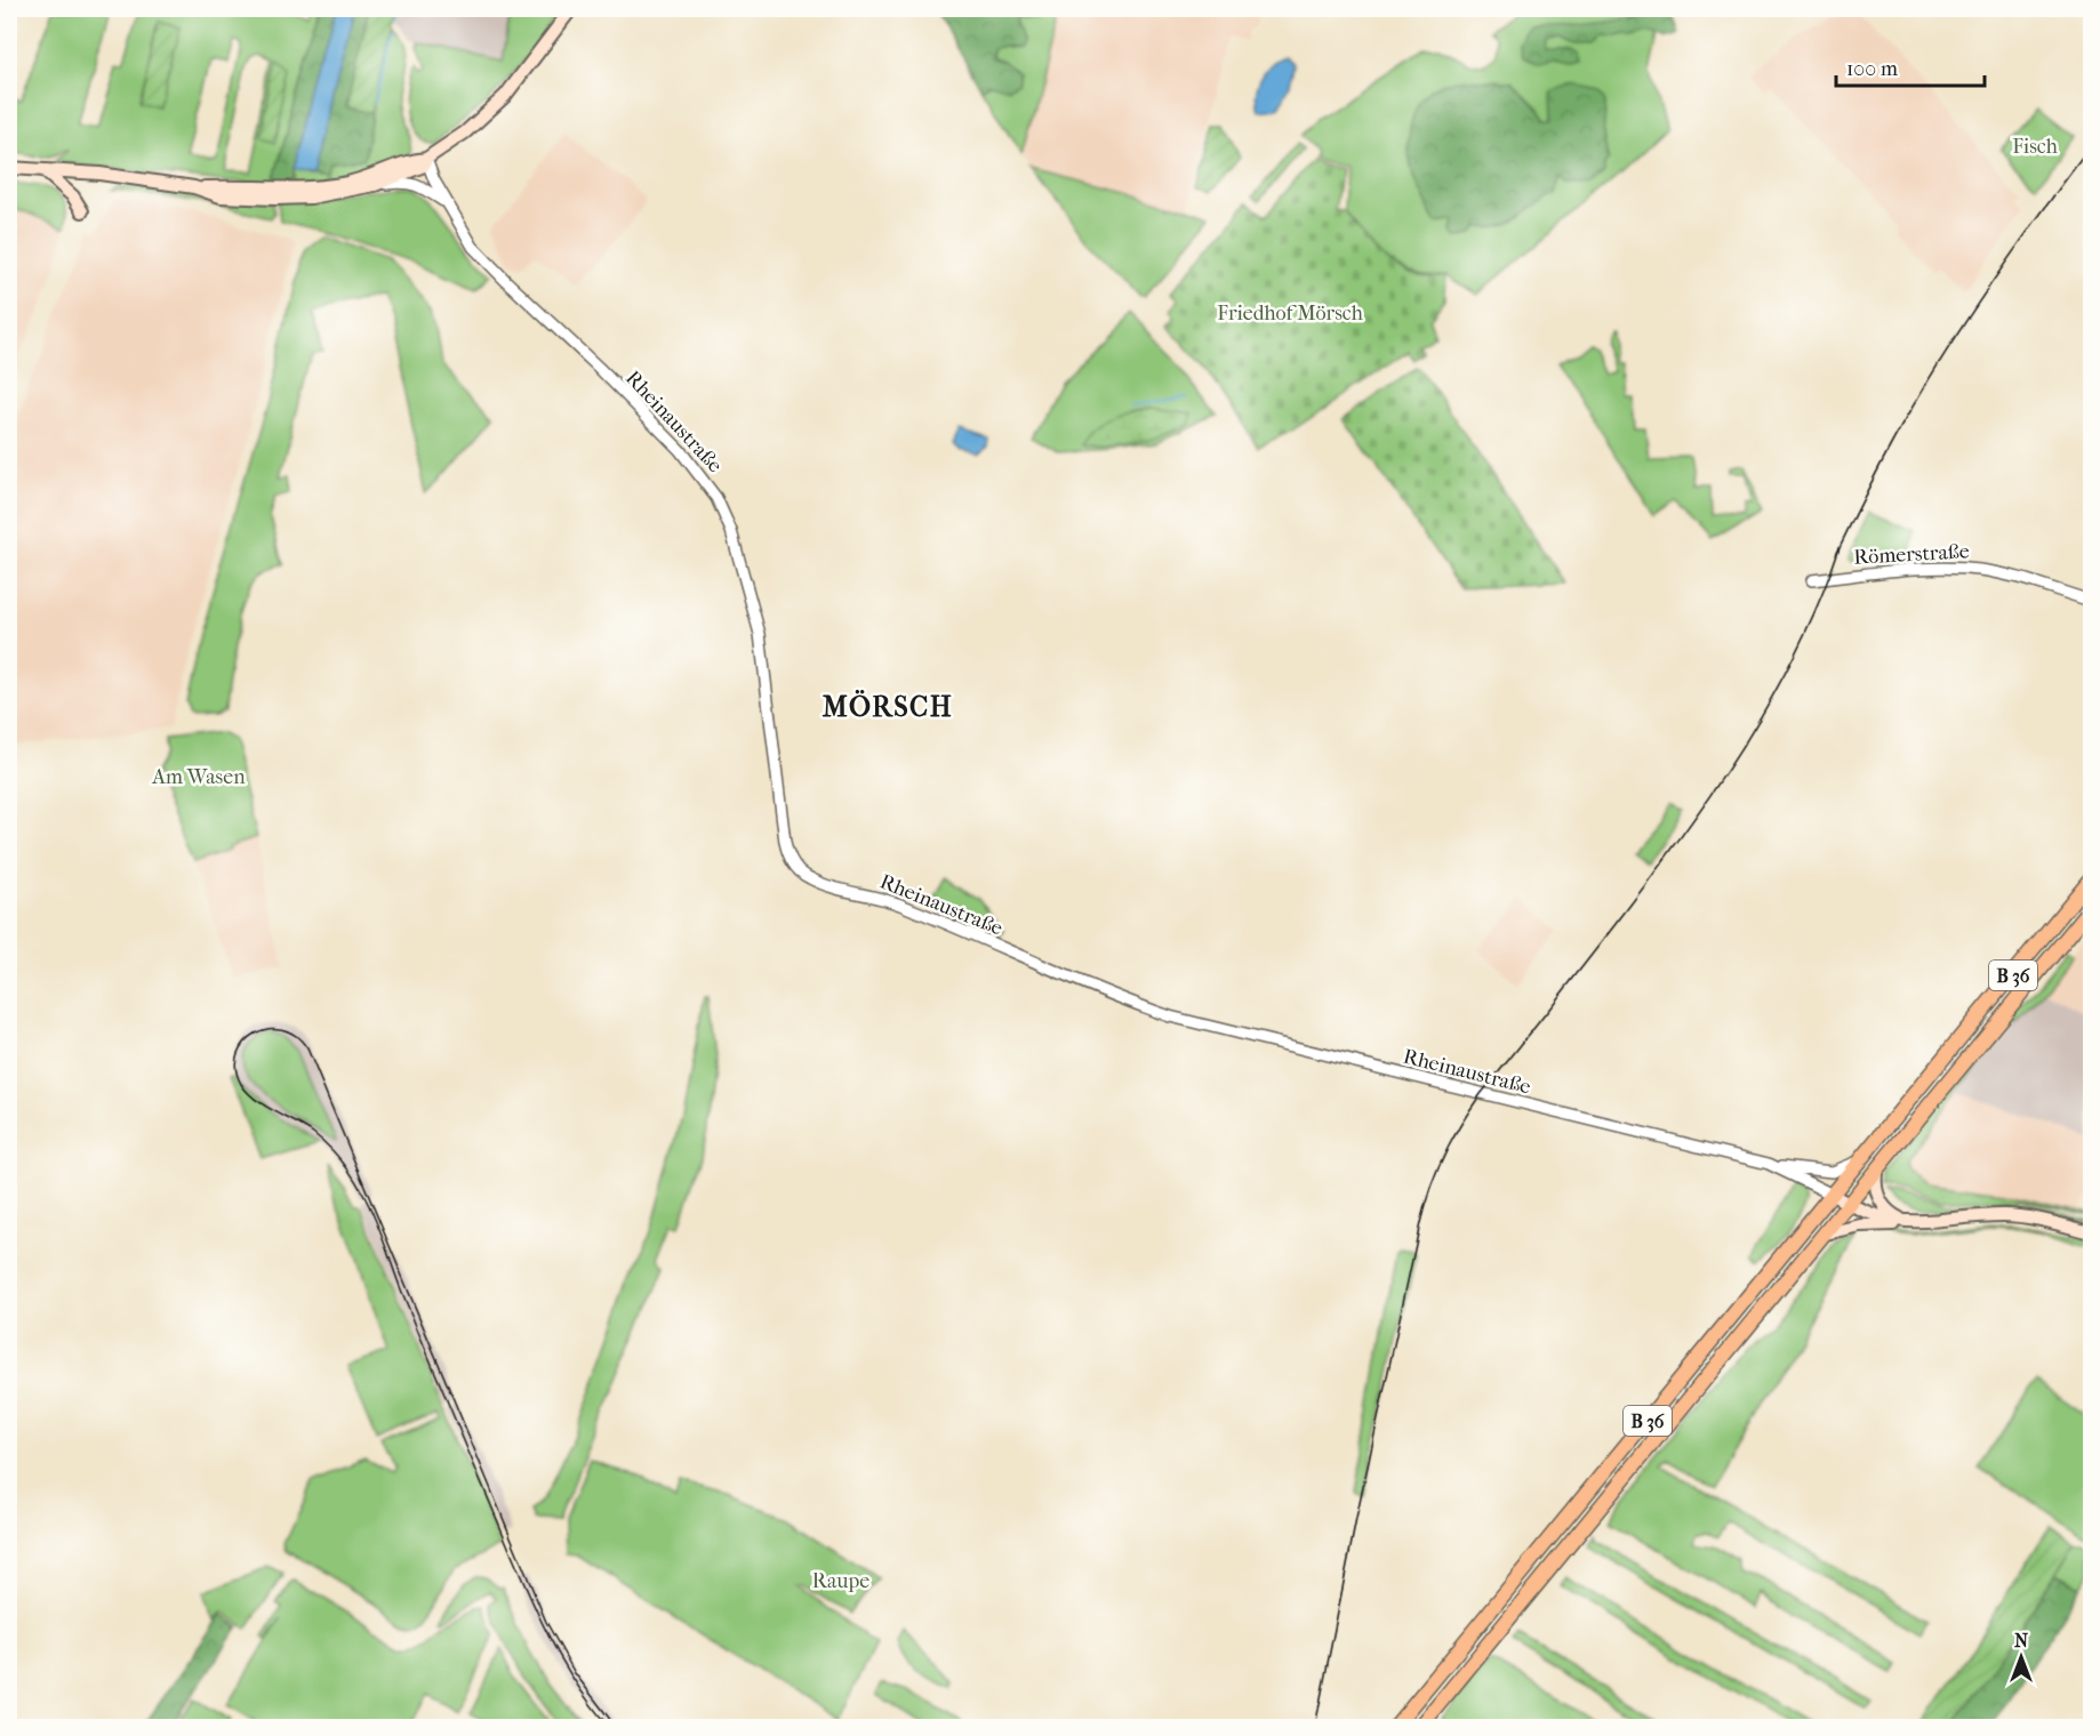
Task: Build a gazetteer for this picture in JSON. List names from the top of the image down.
{
  "streets": {
    "main road": ["B 36"],
    "street": ["Rheinaustraße", "Römerstraße"]
  },
  "crossings": [
    ["Rheinaustraße", "B 36"]
  ],
  "districts": ["MÖRSCH"],
  "parks": [
    "Fisch",
    "Friedhof Mörsch",
    "Am Wasen",
    "Raupe"
  ],
  "scale_bar": "100 m",
  "north": "top"
}
